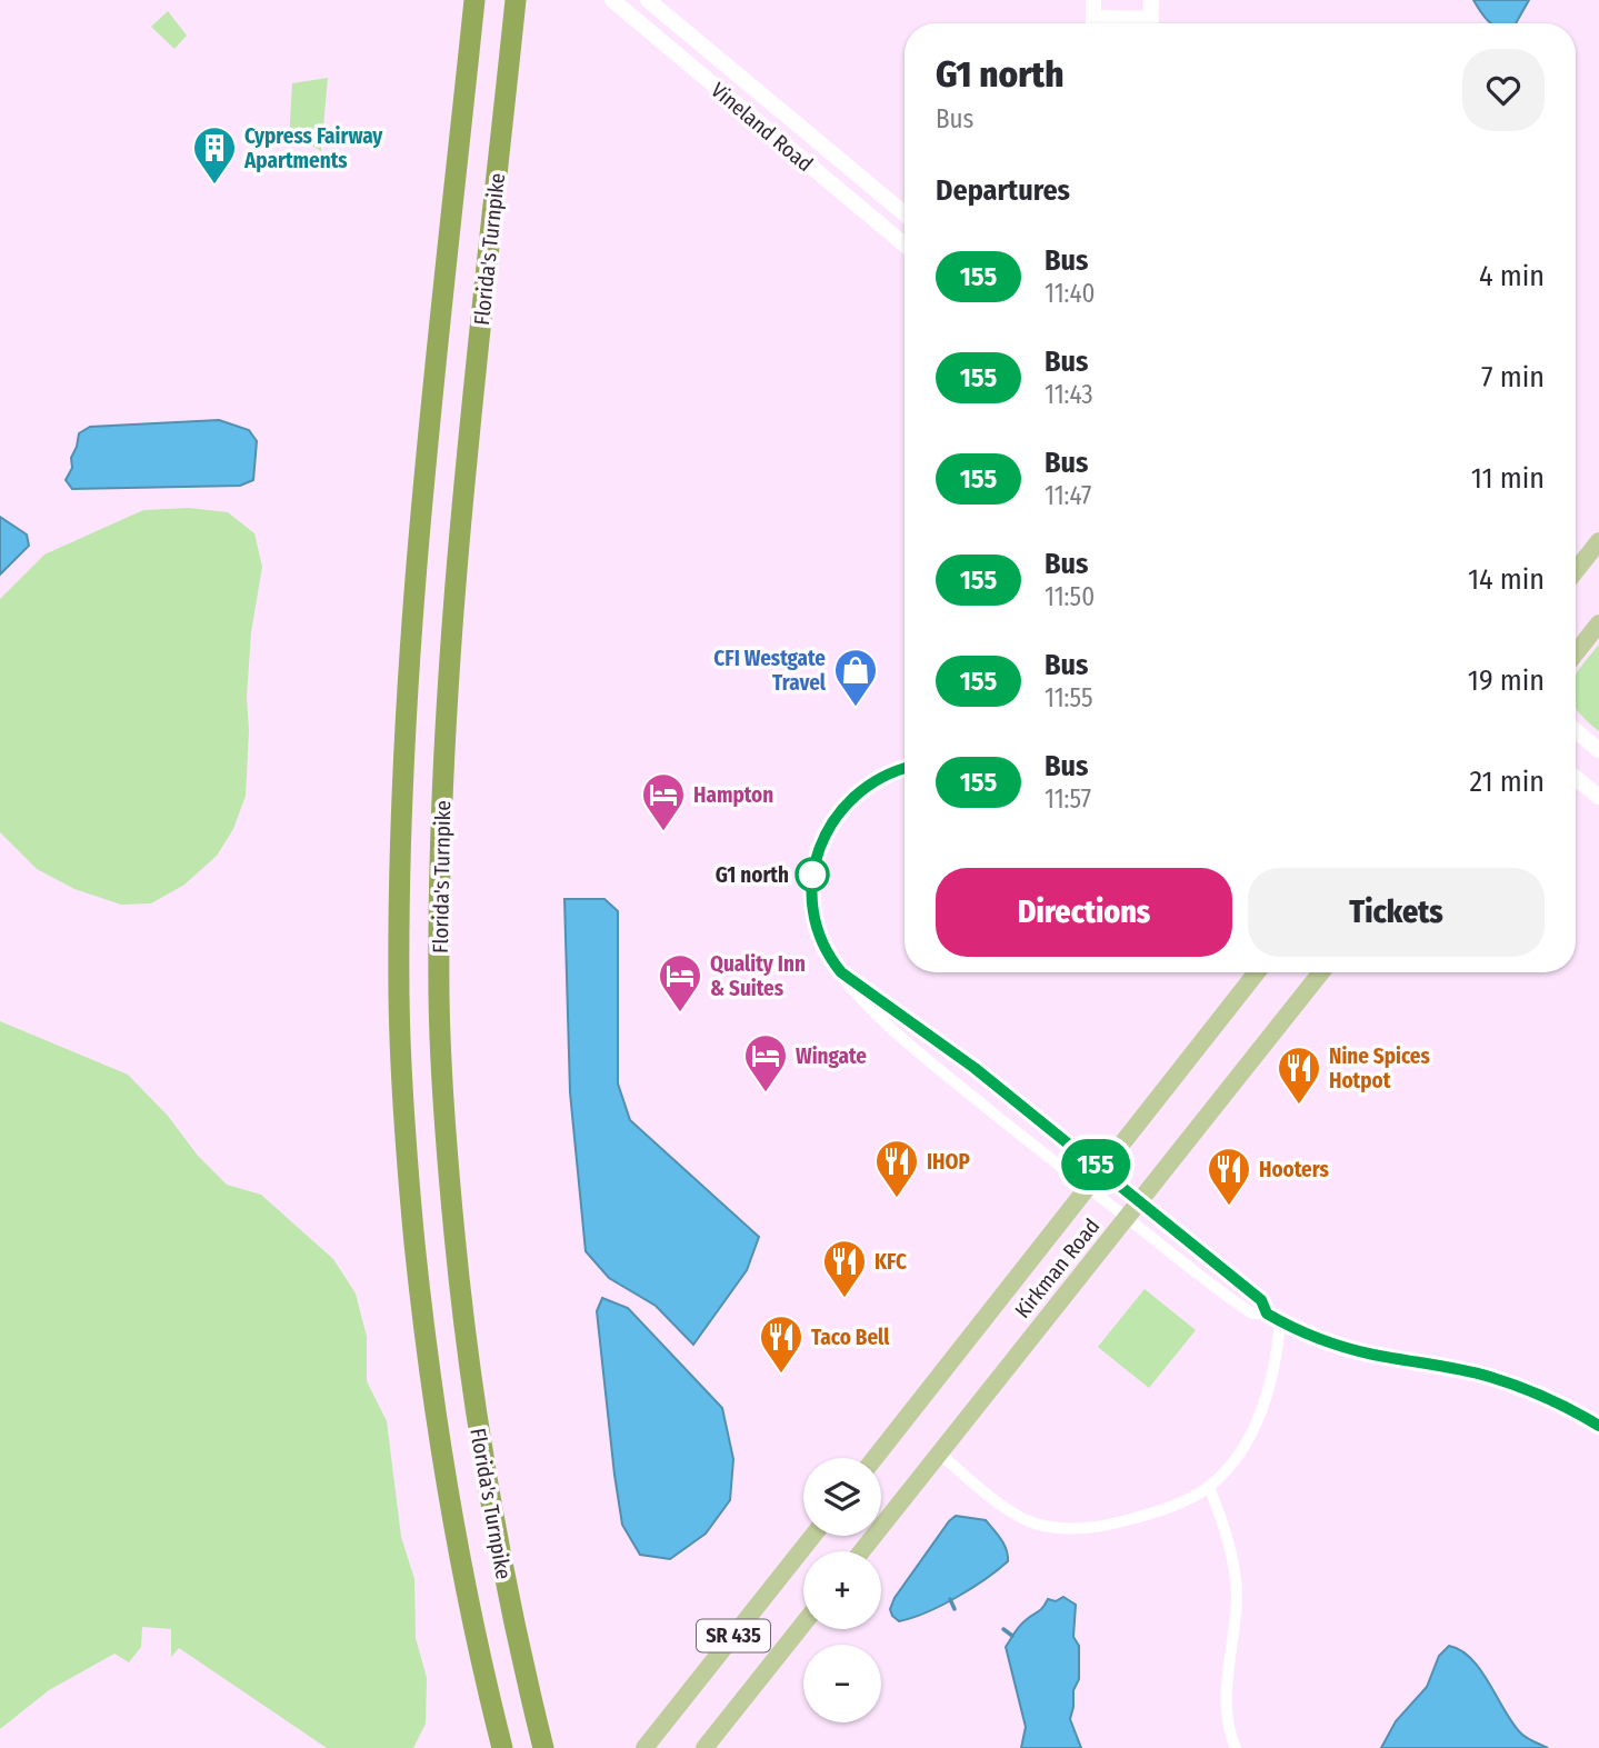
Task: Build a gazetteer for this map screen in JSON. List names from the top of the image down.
{
  "streets": {
    "highway": ["Florida's Turnpike"],
    "main road": ["Kirkman Road", "SR 435"],
    "street": ["Vineland Road"]
  },
  "places": {
    "building": ["Cypress Fairway Apartments"],
    "shop": ["CFI Westgate Travel"],
    "hotel": ["Hampton", "Quality Inn & Suites", "Wingate"],
    "other": ["G1 north"],
    "restaurant": [
      "Nine Spices Hotpot",
      "IHOP",
      "Hooters",
      "KFC",
      "Taco Bell"
    ]
  },
  "lines": ["bus line 155"],
  "page": {
    "on_map": "155",
    "heading": [
      ["G1 north", "Bus"],
      "Departures"
    ],
    "list": [
      {
        "mark": "155",
        "name": "Bus",
        "note": "11:40",
        "value": "4 min"
      },
      {
        "mark": "155",
        "name": "Bus",
        "note": "11:43",
        "value": "7 min"
      },
      {
        "mark": "155",
        "name": "Bus",
        "note": "11:47",
        "value": "11 min"
      },
      {
        "mark": "155",
        "name": "Bus",
        "note": "11:50",
        "value": "14 min"
      },
      {
        "mark": "155",
        "name": "Bus",
        "note": "11:55",
        "value": "19 min"
      },
      {
        "mark": "155",
        "name": "Bus",
        "note": "11:57",
        "value": "21 min"
      }
    ],
    "buttons": ["Directions", "Tickets"],
    "map_buttons": ["+", "−"]
  }
}
